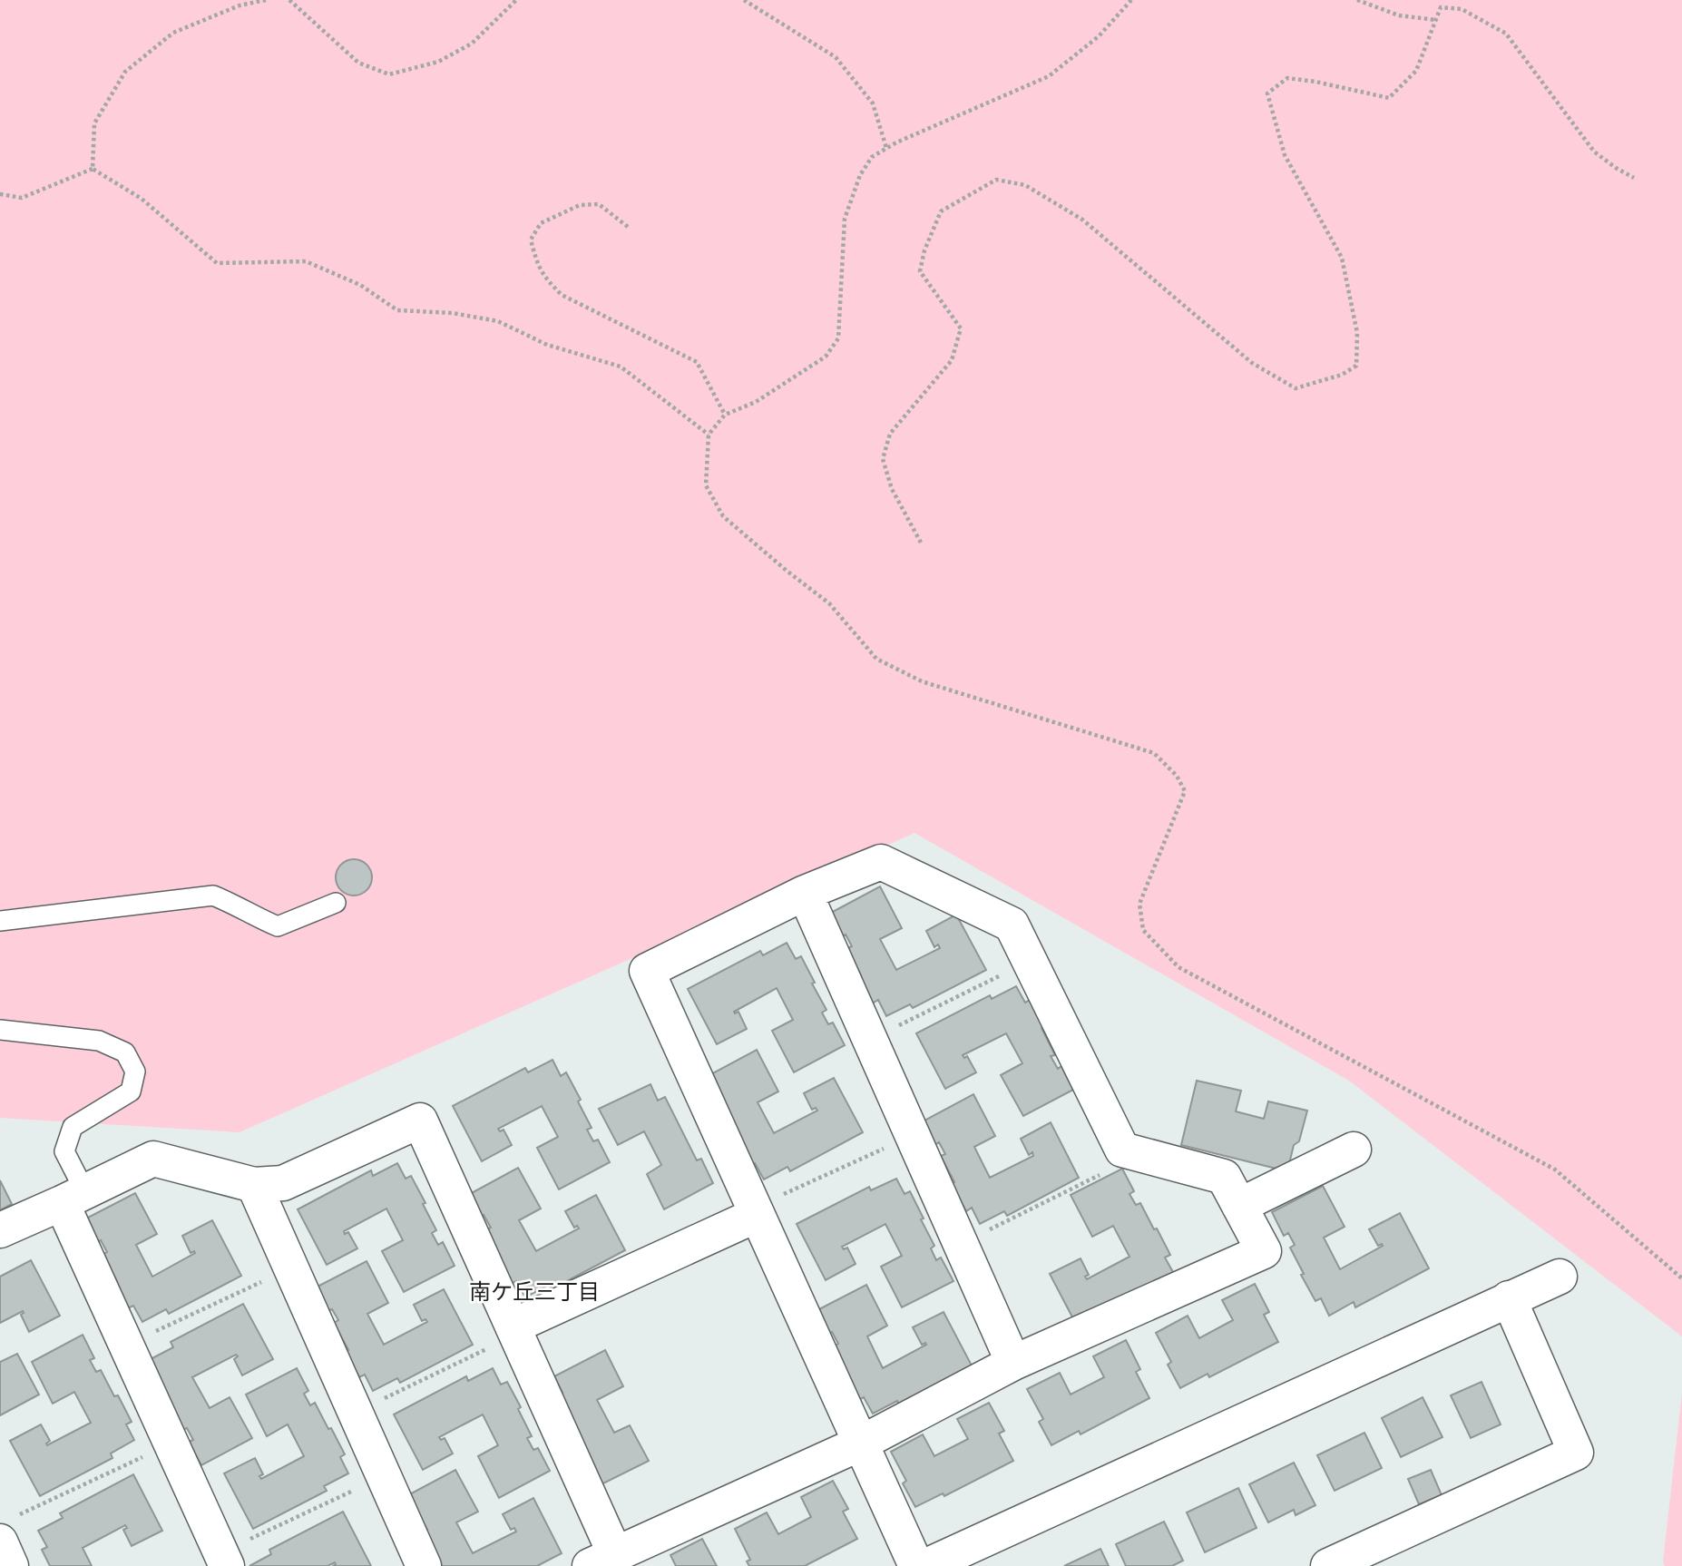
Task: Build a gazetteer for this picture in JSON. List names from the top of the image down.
{
  "districts": ["南ケ丘三丁目"]
}
